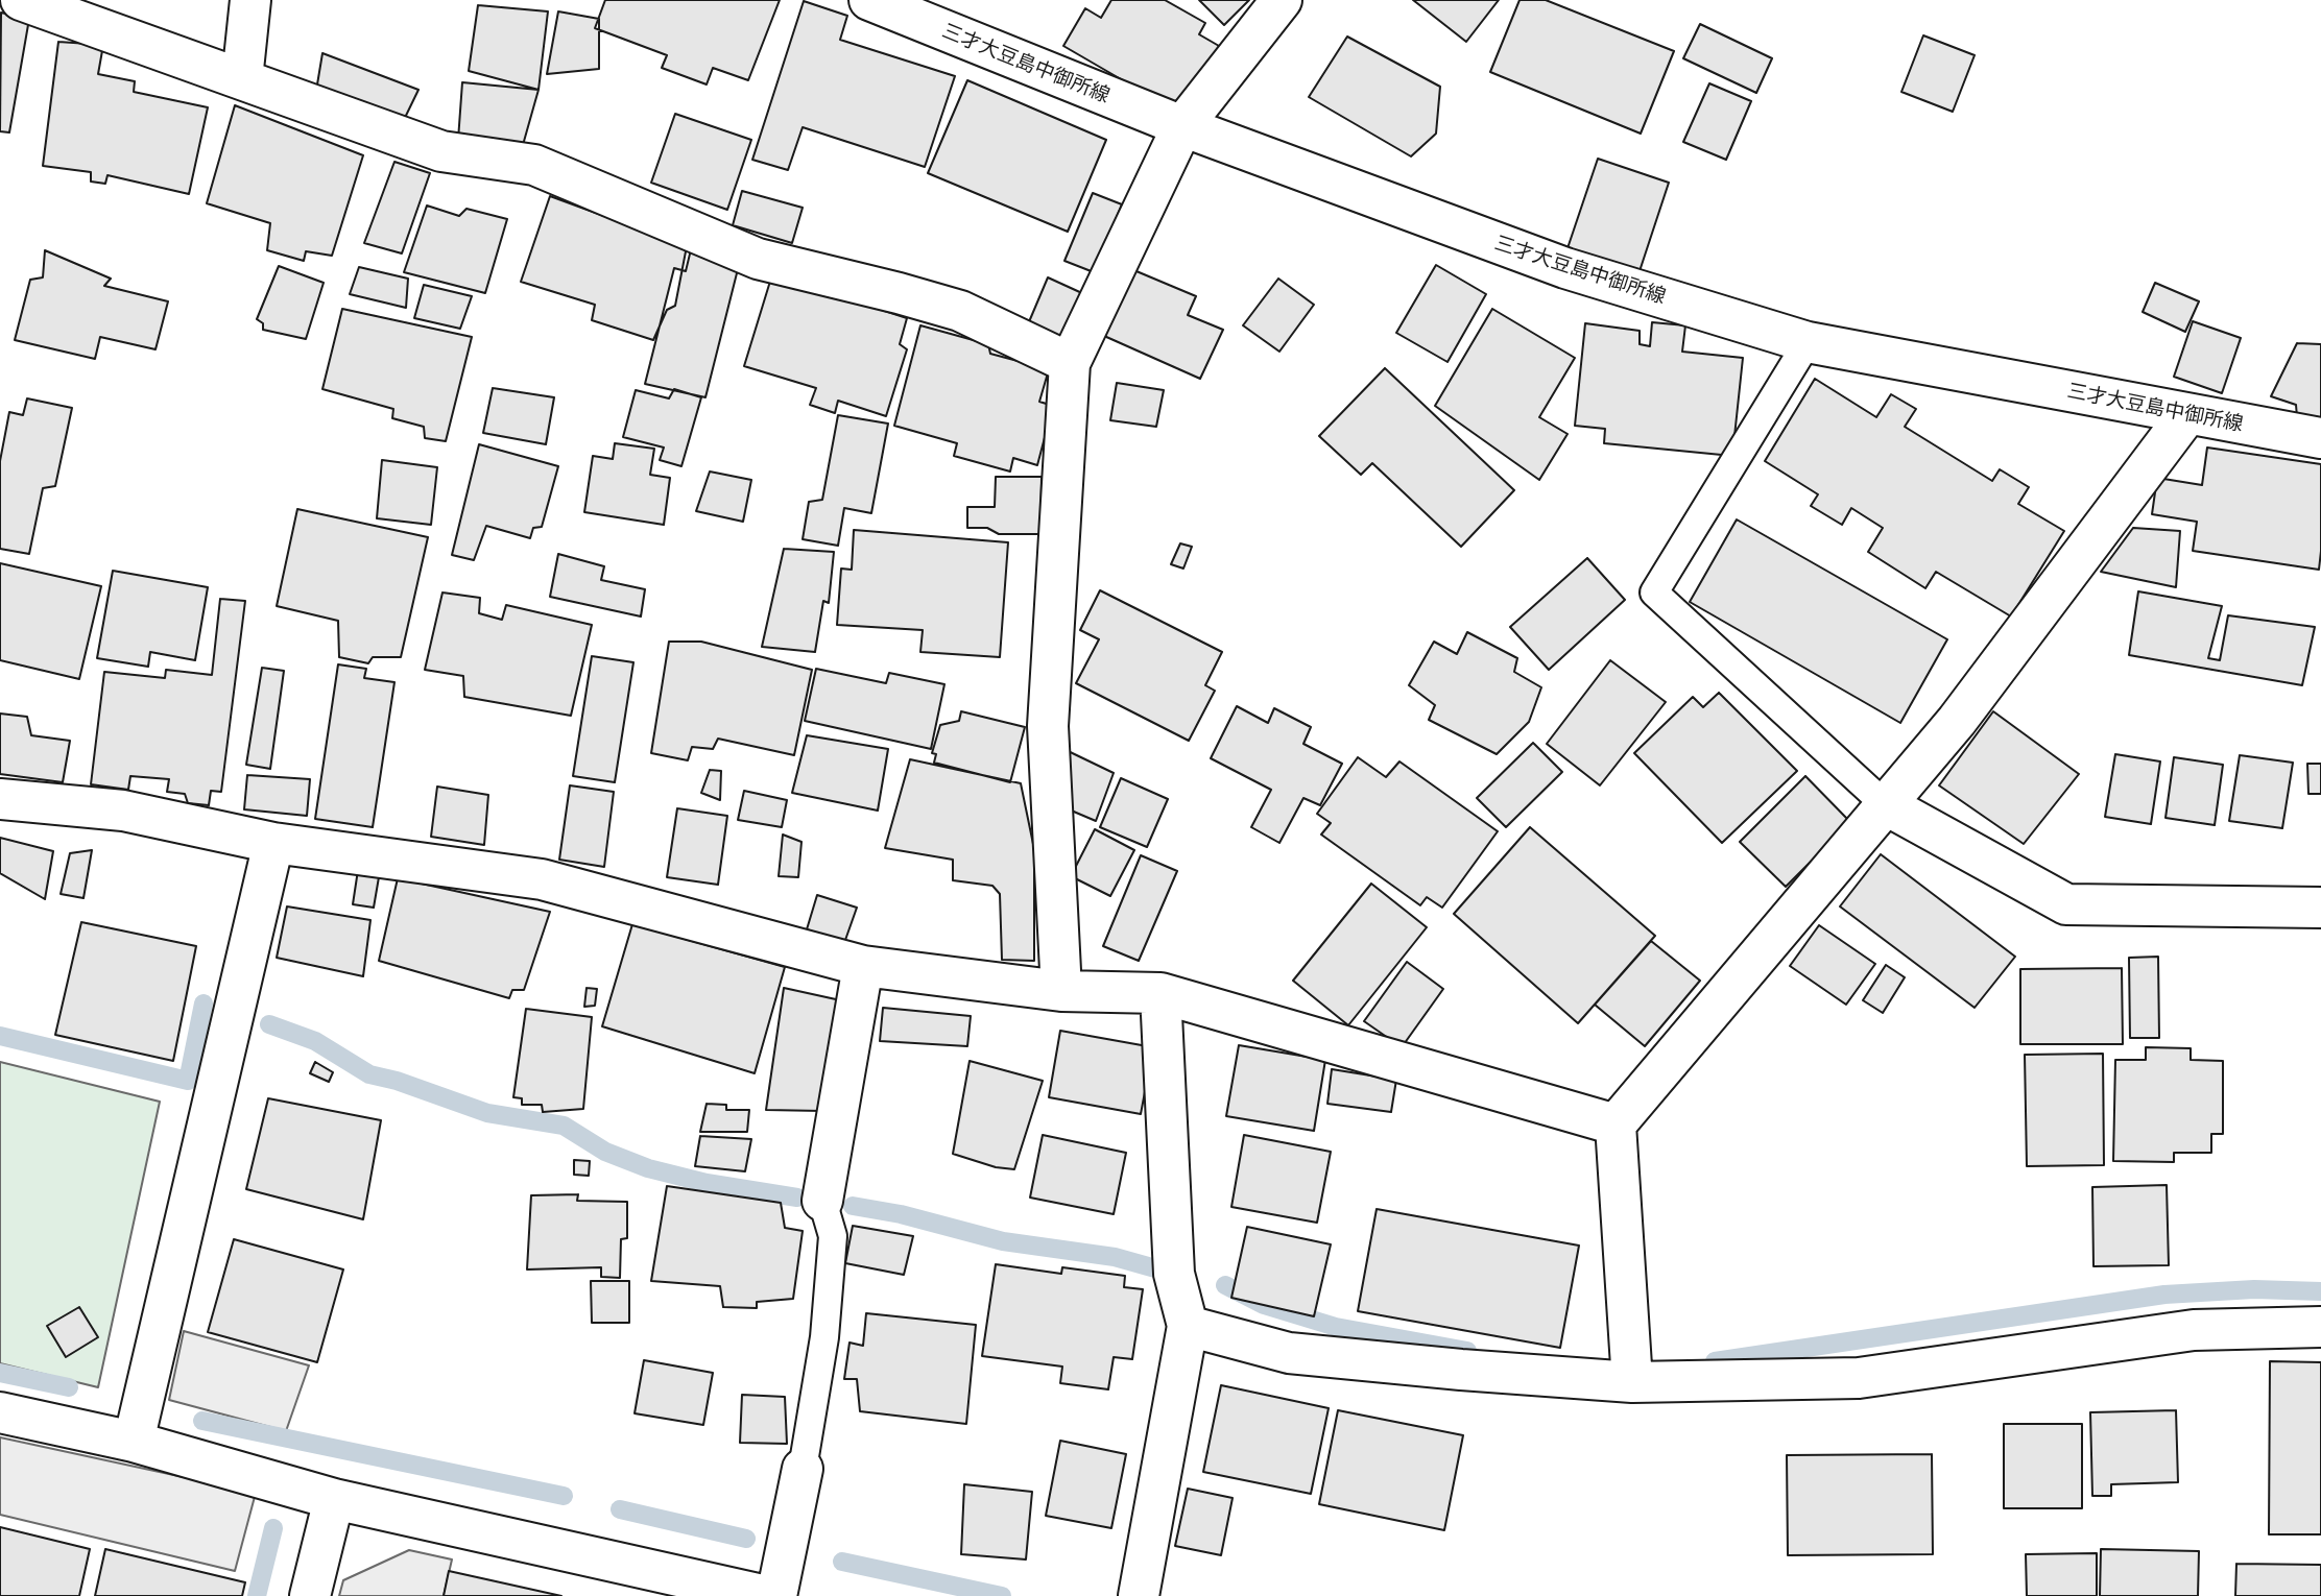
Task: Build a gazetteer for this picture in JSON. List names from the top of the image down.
{
  "streets": {
    "street": ["三才大豆島中御所線"]
  }
}
